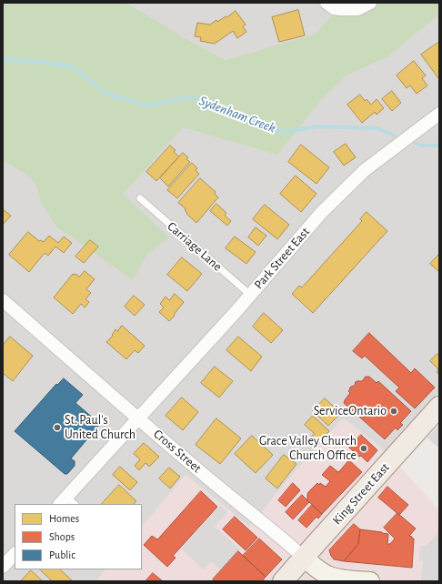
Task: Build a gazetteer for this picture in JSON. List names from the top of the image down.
{
  "streets": {
    "main road": ["King Street East"],
    "street": ["Park Street East", "Cross Street"],
    "lane": ["Carriage Lane"]
  },
  "crossings": [
    ["Carriage Lane", "Park Street East"],
    ["Park Street East", "Cross Street"],
    ["Cross Street", "King Street East"]
  ],
  "water": ["Sydenham Creek"],
  "places": ["ServiceOntario", "St. Paul's United Church", "Grace Valley Church Church Office"],
  "legend": ["Homes", "Shops", "Public"]
}
